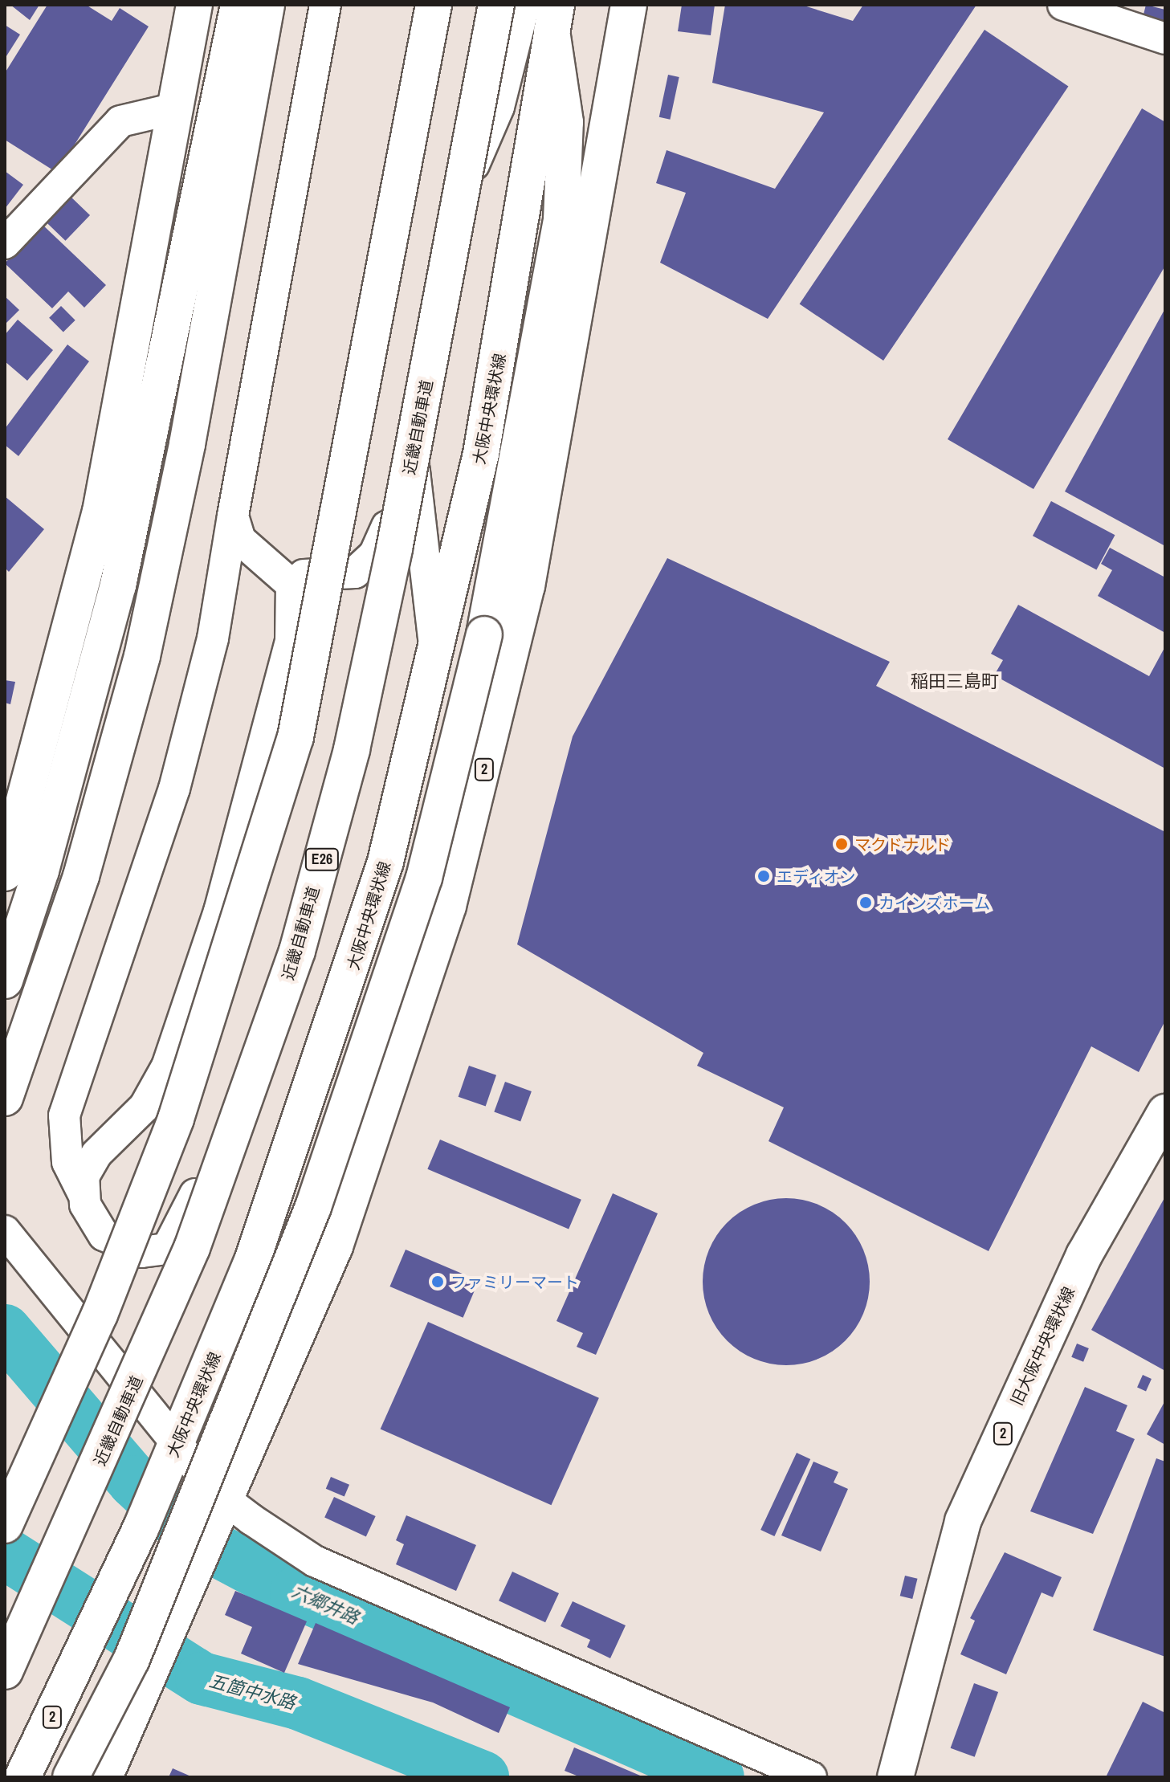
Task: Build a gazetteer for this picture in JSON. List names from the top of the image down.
{
  "streets": {
    "main road": [
      "大阪中央環状線",
      "近畿自動車道",
      "2",
      "E26",
      "旧大阪中央環状線"
    ]
  },
  "districts": ["稲田三島町"],
  "water": ["六郷井路", "五箇中水路"],
  "places": [
    "マクドナルド",
    "エディオン",
    "カインズホーム",
    "ファミリーマート"
  ]
}
